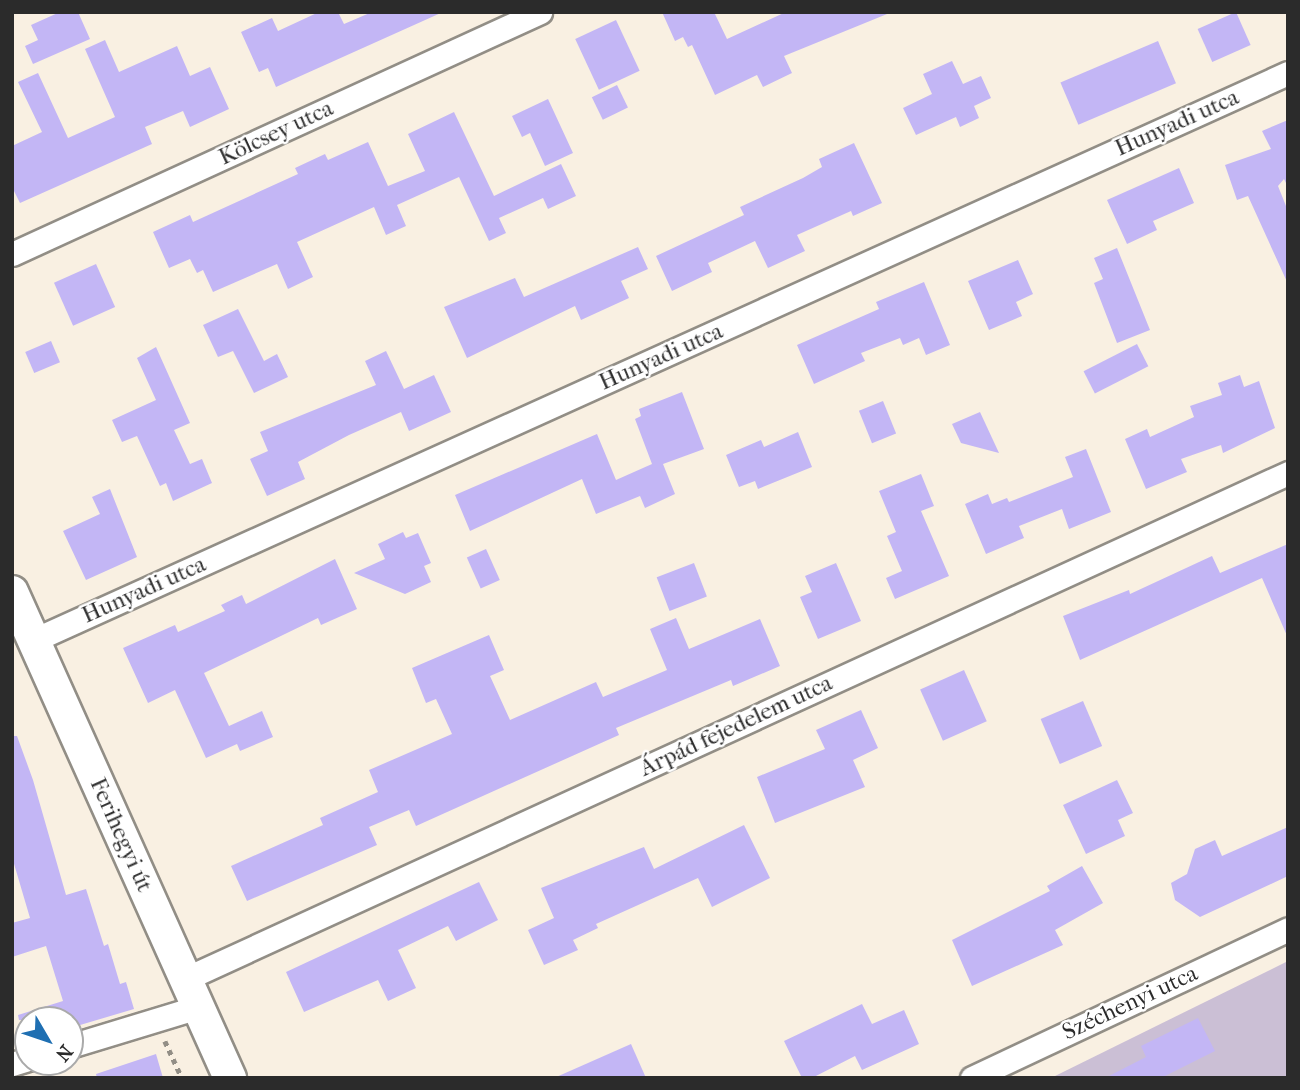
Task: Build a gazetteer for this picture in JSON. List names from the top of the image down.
{
  "streets": {
    "main road": ["Ferihegyi út"],
    "street": [
      "Hunyadi utca",
      "Kölcsey utca",
      "Árpád fejedelem utca",
      "Széchenyi utca"
    ]
  },
  "crossings": [
    ["Hunyadi utca", "Ferihegyi út"],
    ["Árpád fejedelem utca", "Ferihegyi út"]
  ],
  "north": "bottom right"
}
